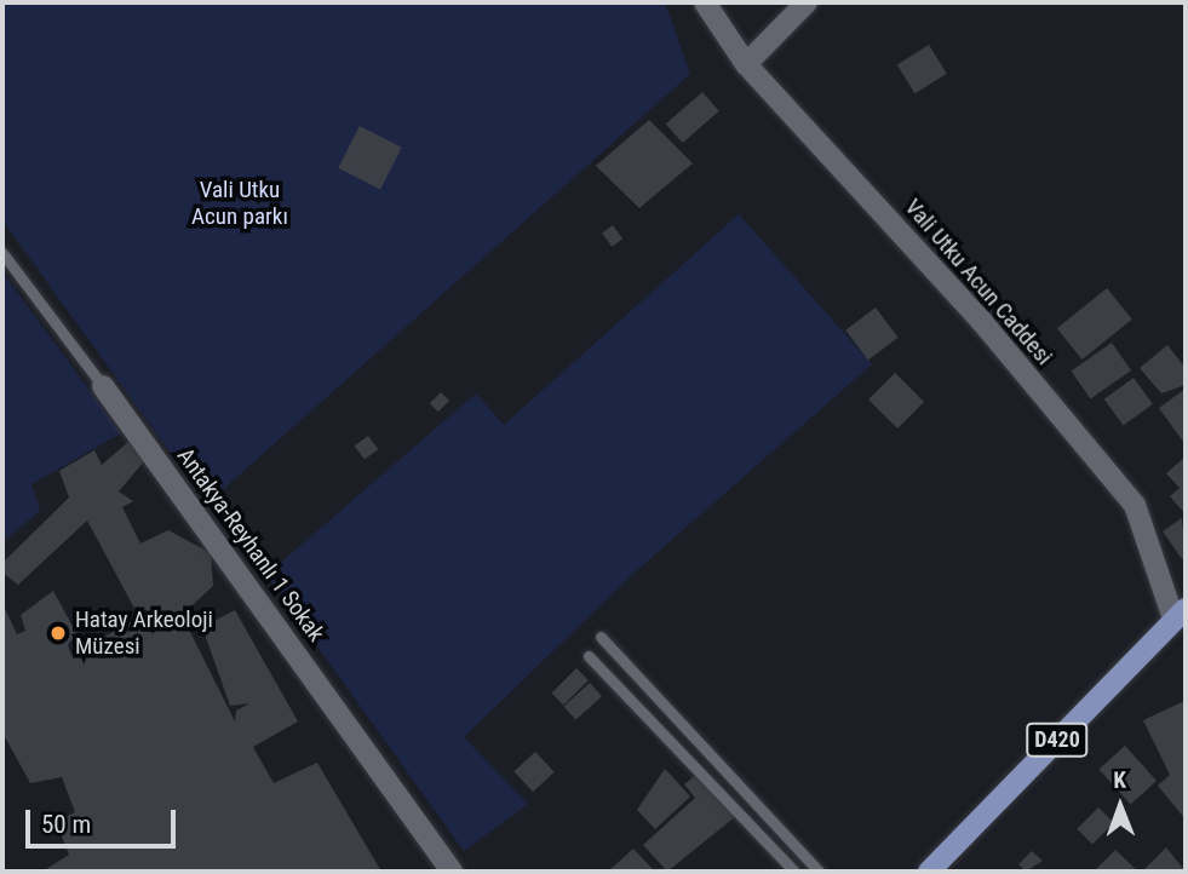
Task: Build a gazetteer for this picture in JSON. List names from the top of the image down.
{
  "streets": {
    "main road": ["D420"],
    "street": ["Vali Utku Acun Caddesi", "Antakya-Reyhanlı 1 Sokak"]
  },
  "crossings": [
    ["Vali Utku Acun Caddesi", "D420"]
  ],
  "parks": ["Vali Utku Acun parkı"],
  "places": ["Hatay Arkeoloji Müzesi"],
  "scale_bar": "50 m",
  "north": "top"
}
